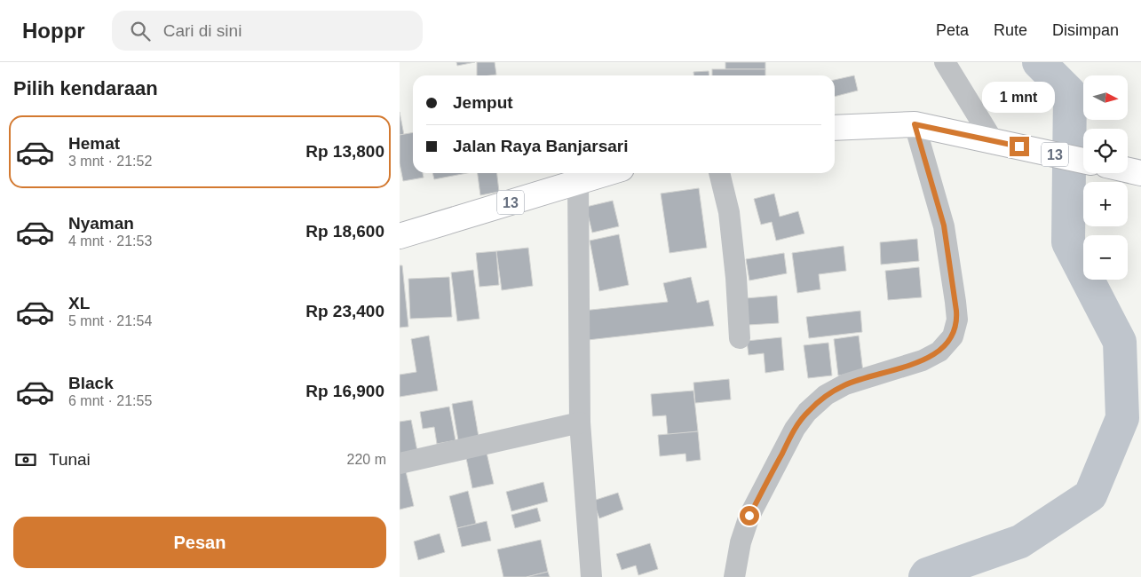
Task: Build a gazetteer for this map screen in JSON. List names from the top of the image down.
{
  "streets": {
    "highway": ["13"]
  },
  "north": "right",
  "page": {
    "header": "Hoppr",
    "search": "Cari di sini",
    "nav": ["Peta", "Rute", "Disimpan"],
    "heading": "Pilih kendaraan",
    "map_buttons": ["+", "−"],
    "banner": ["Jemput", "Jalan Raya Banjarsari"],
    "bubble": "1 mnt",
    "list": [
      {
        "name": "Hemat",
        "note": "3 mnt · 21:52",
        "value": "Rp 13,800"
      },
      {
        "name": "Nyaman",
        "note": "4 mnt · 21:53",
        "value": "Rp 18,600"
      },
      {
        "name": "XL",
        "note": "5 mnt · 21:54",
        "value": "Rp 23,400"
      },
      {
        "name": "Black",
        "note": "6 mnt · 21:55",
        "value": "Rp 16,900"
      }
    ],
    "pay": ["Tunai", "220 m"],
    "buttons": "Pesan"
  }
}
